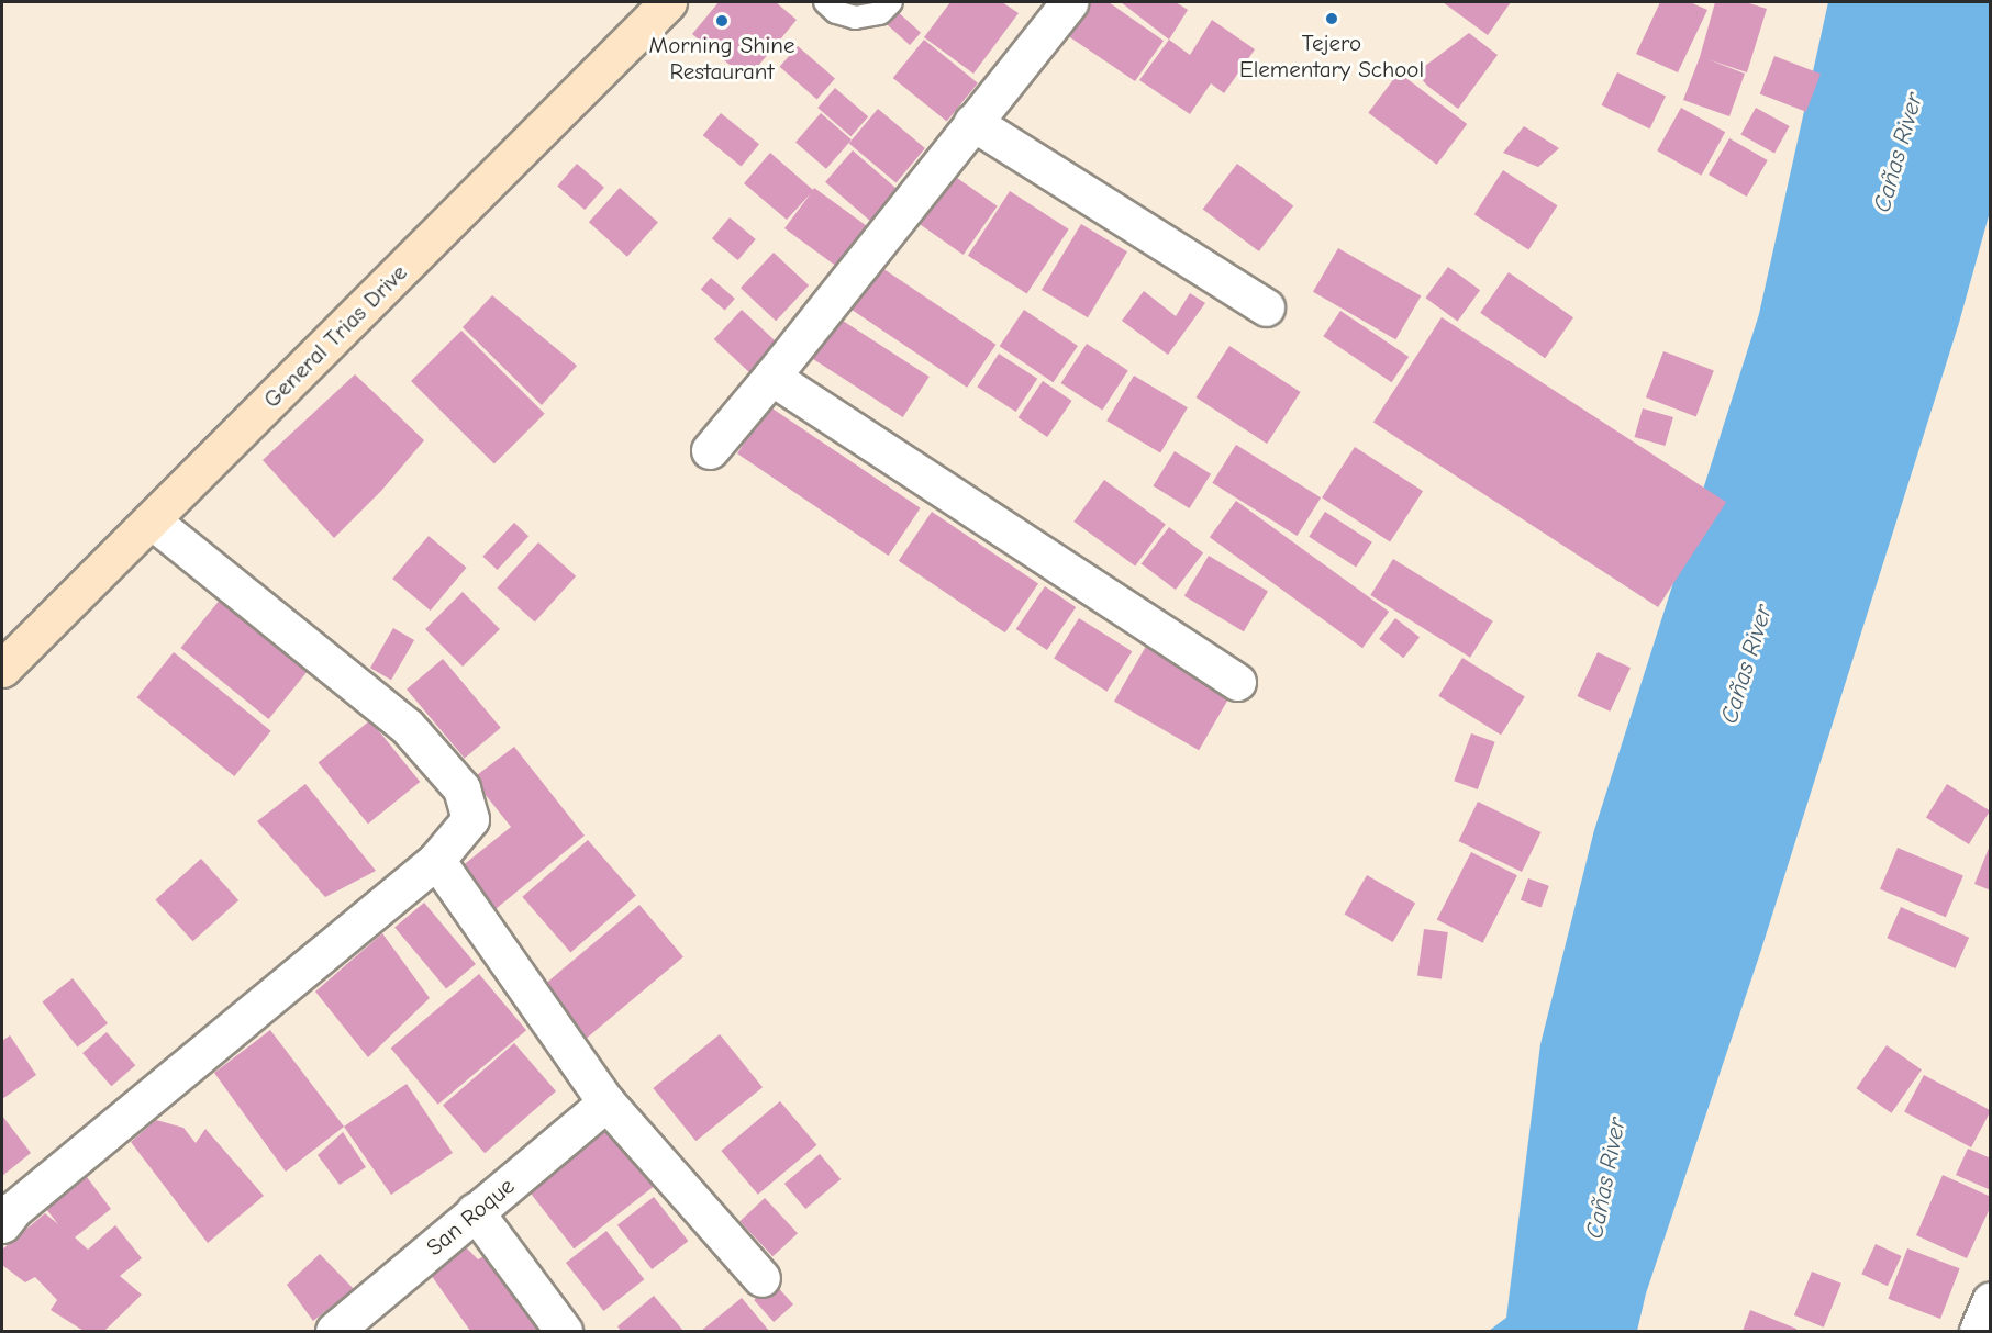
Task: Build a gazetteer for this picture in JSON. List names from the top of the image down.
{
  "streets": {
    "main road": ["General Trias Drive"],
    "street": ["San Roque"]
  },
  "water": ["Cañas River"],
  "places": ["Tejero Elementary School", "Morning Shine Restaurant"]
}
